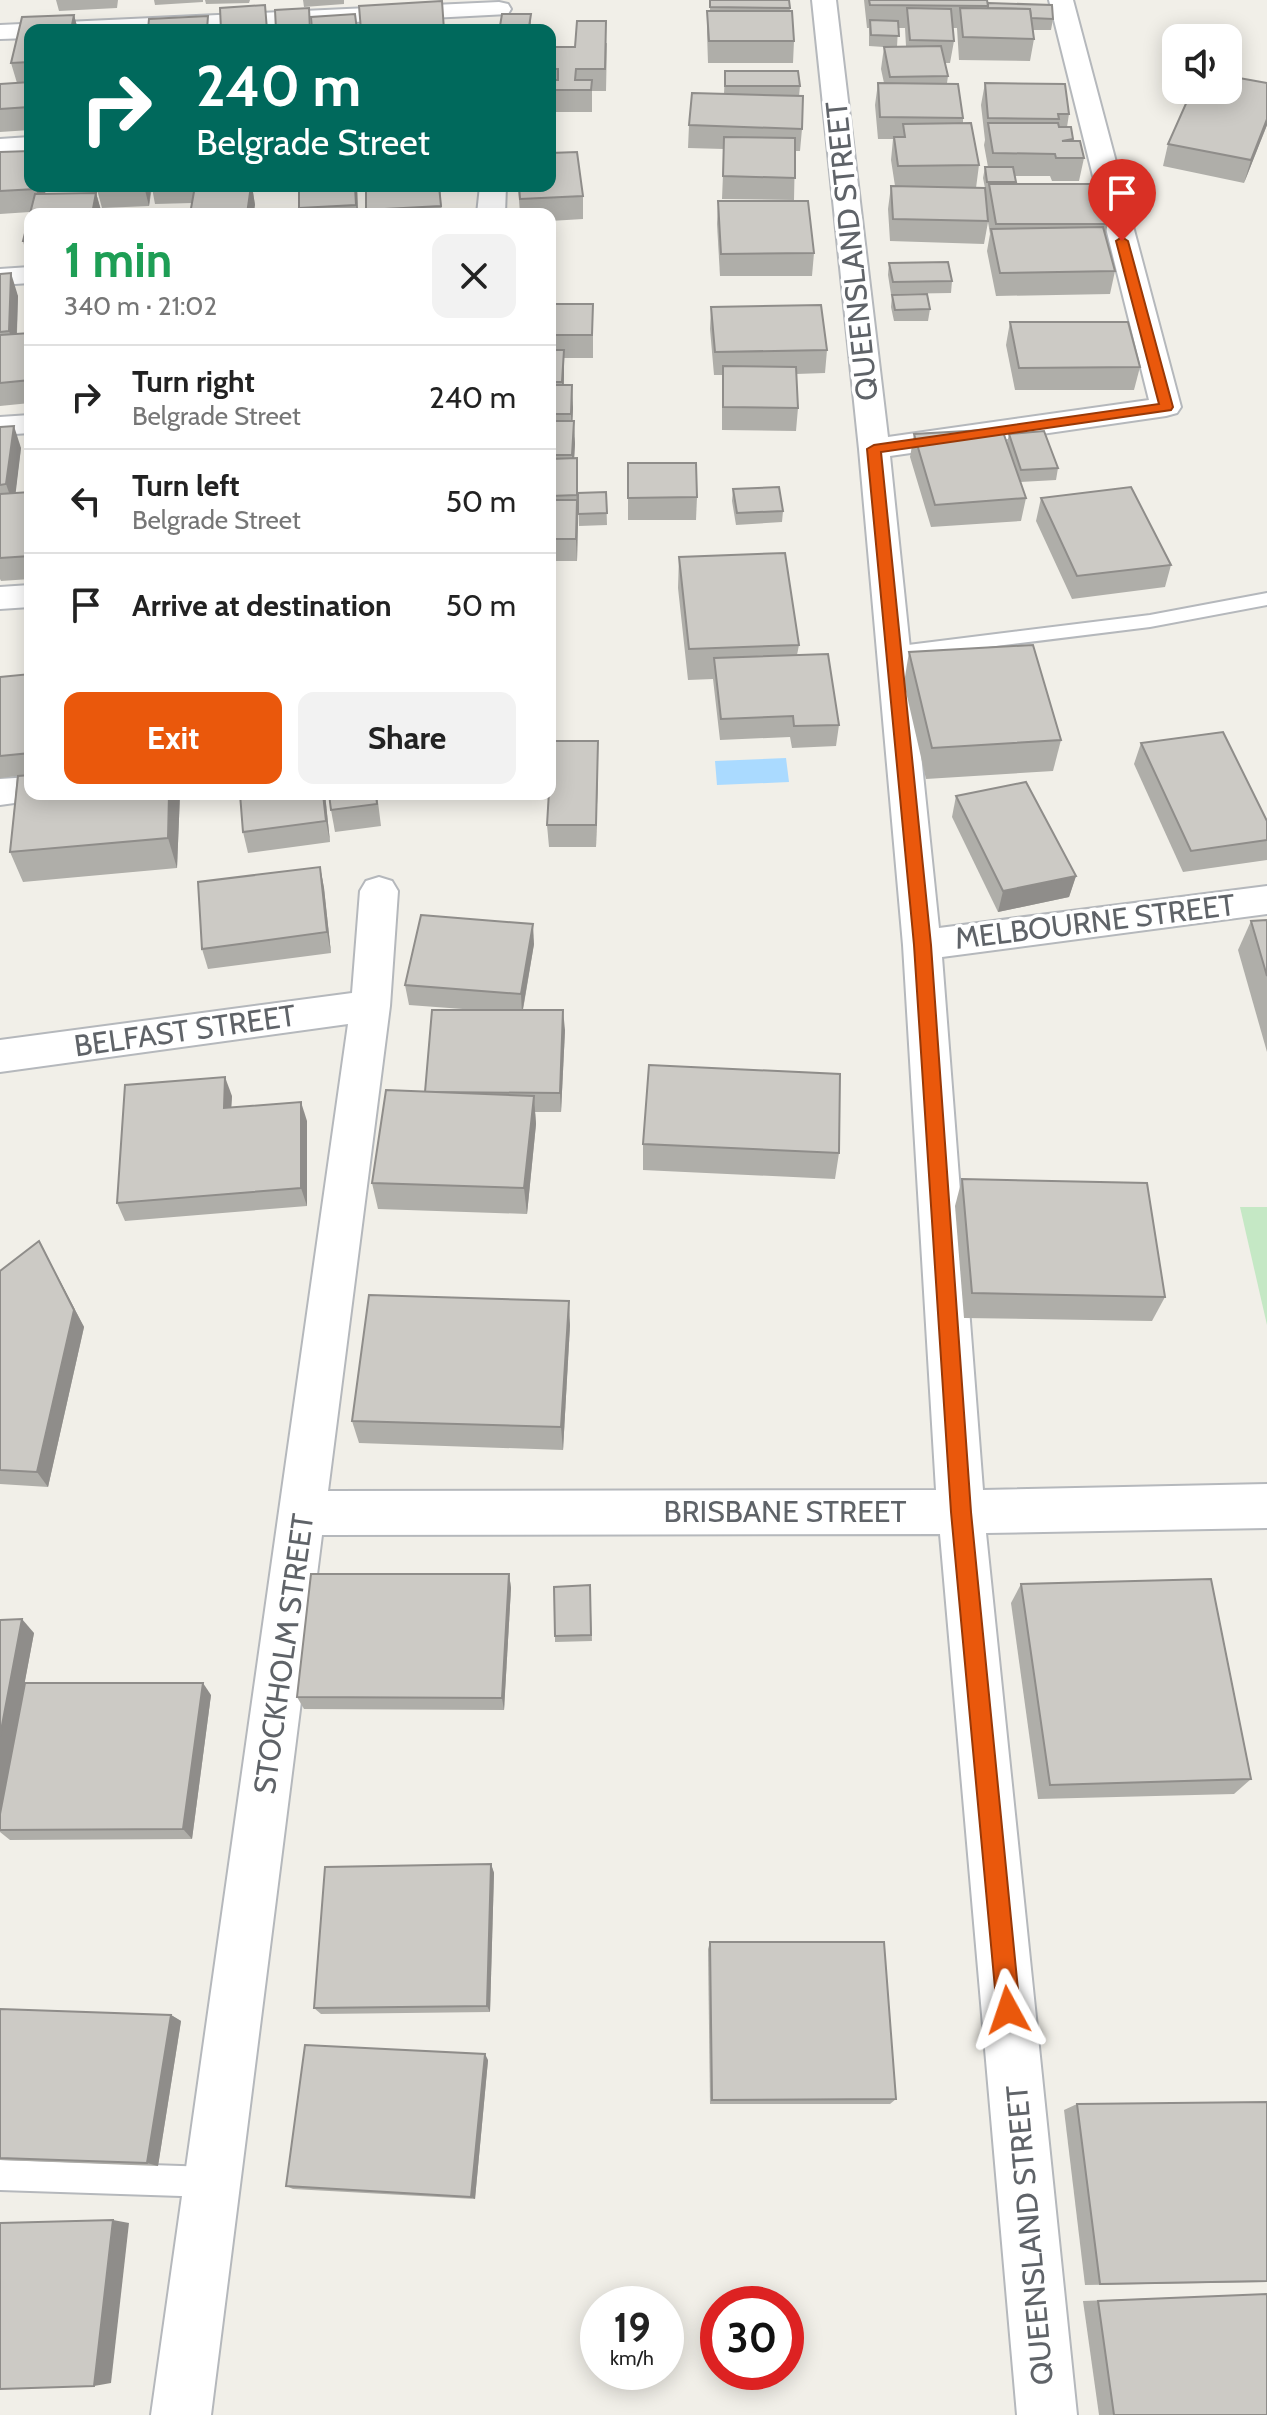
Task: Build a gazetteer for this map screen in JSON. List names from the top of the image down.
{
  "streets": {
    "street": [
      "QUEENSLAND STREET",
      "MELBOURNE STREET",
      "BELFAST STREET",
      "BRISBANE STREET",
      "STOCKHOLM STREET"
    ]
  },
  "crossings": [
    ["QUEENSLAND STREET", "MELBOURNE STREET"],
    ["QUEENSLAND STREET", "BRISBANE STREET"],
    ["BELFAST STREET", "STOCKHOLM STREET"],
    ["BRISBANE STREET", "STOCKHOLM STREET"]
  ],
  "page": {
    "turn": ["240 m", "Belgrade Street"],
    "heading": ["1 min", "340 m · 21:02"],
    "list": [
      {
        "name": "Turn right",
        "note": "Belgrade Street",
        "value": "240 m"
      },
      {
        "name": "Turn left",
        "note": "Belgrade Street",
        "value": "50 m"
      },
      {
        "name": "Arrive at destination",
        "value": "50 m"
      }
    ],
    "buttons": ["Exit", "Share"],
    "speed": "19 km/h",
    "limit": "30"
  }
}
